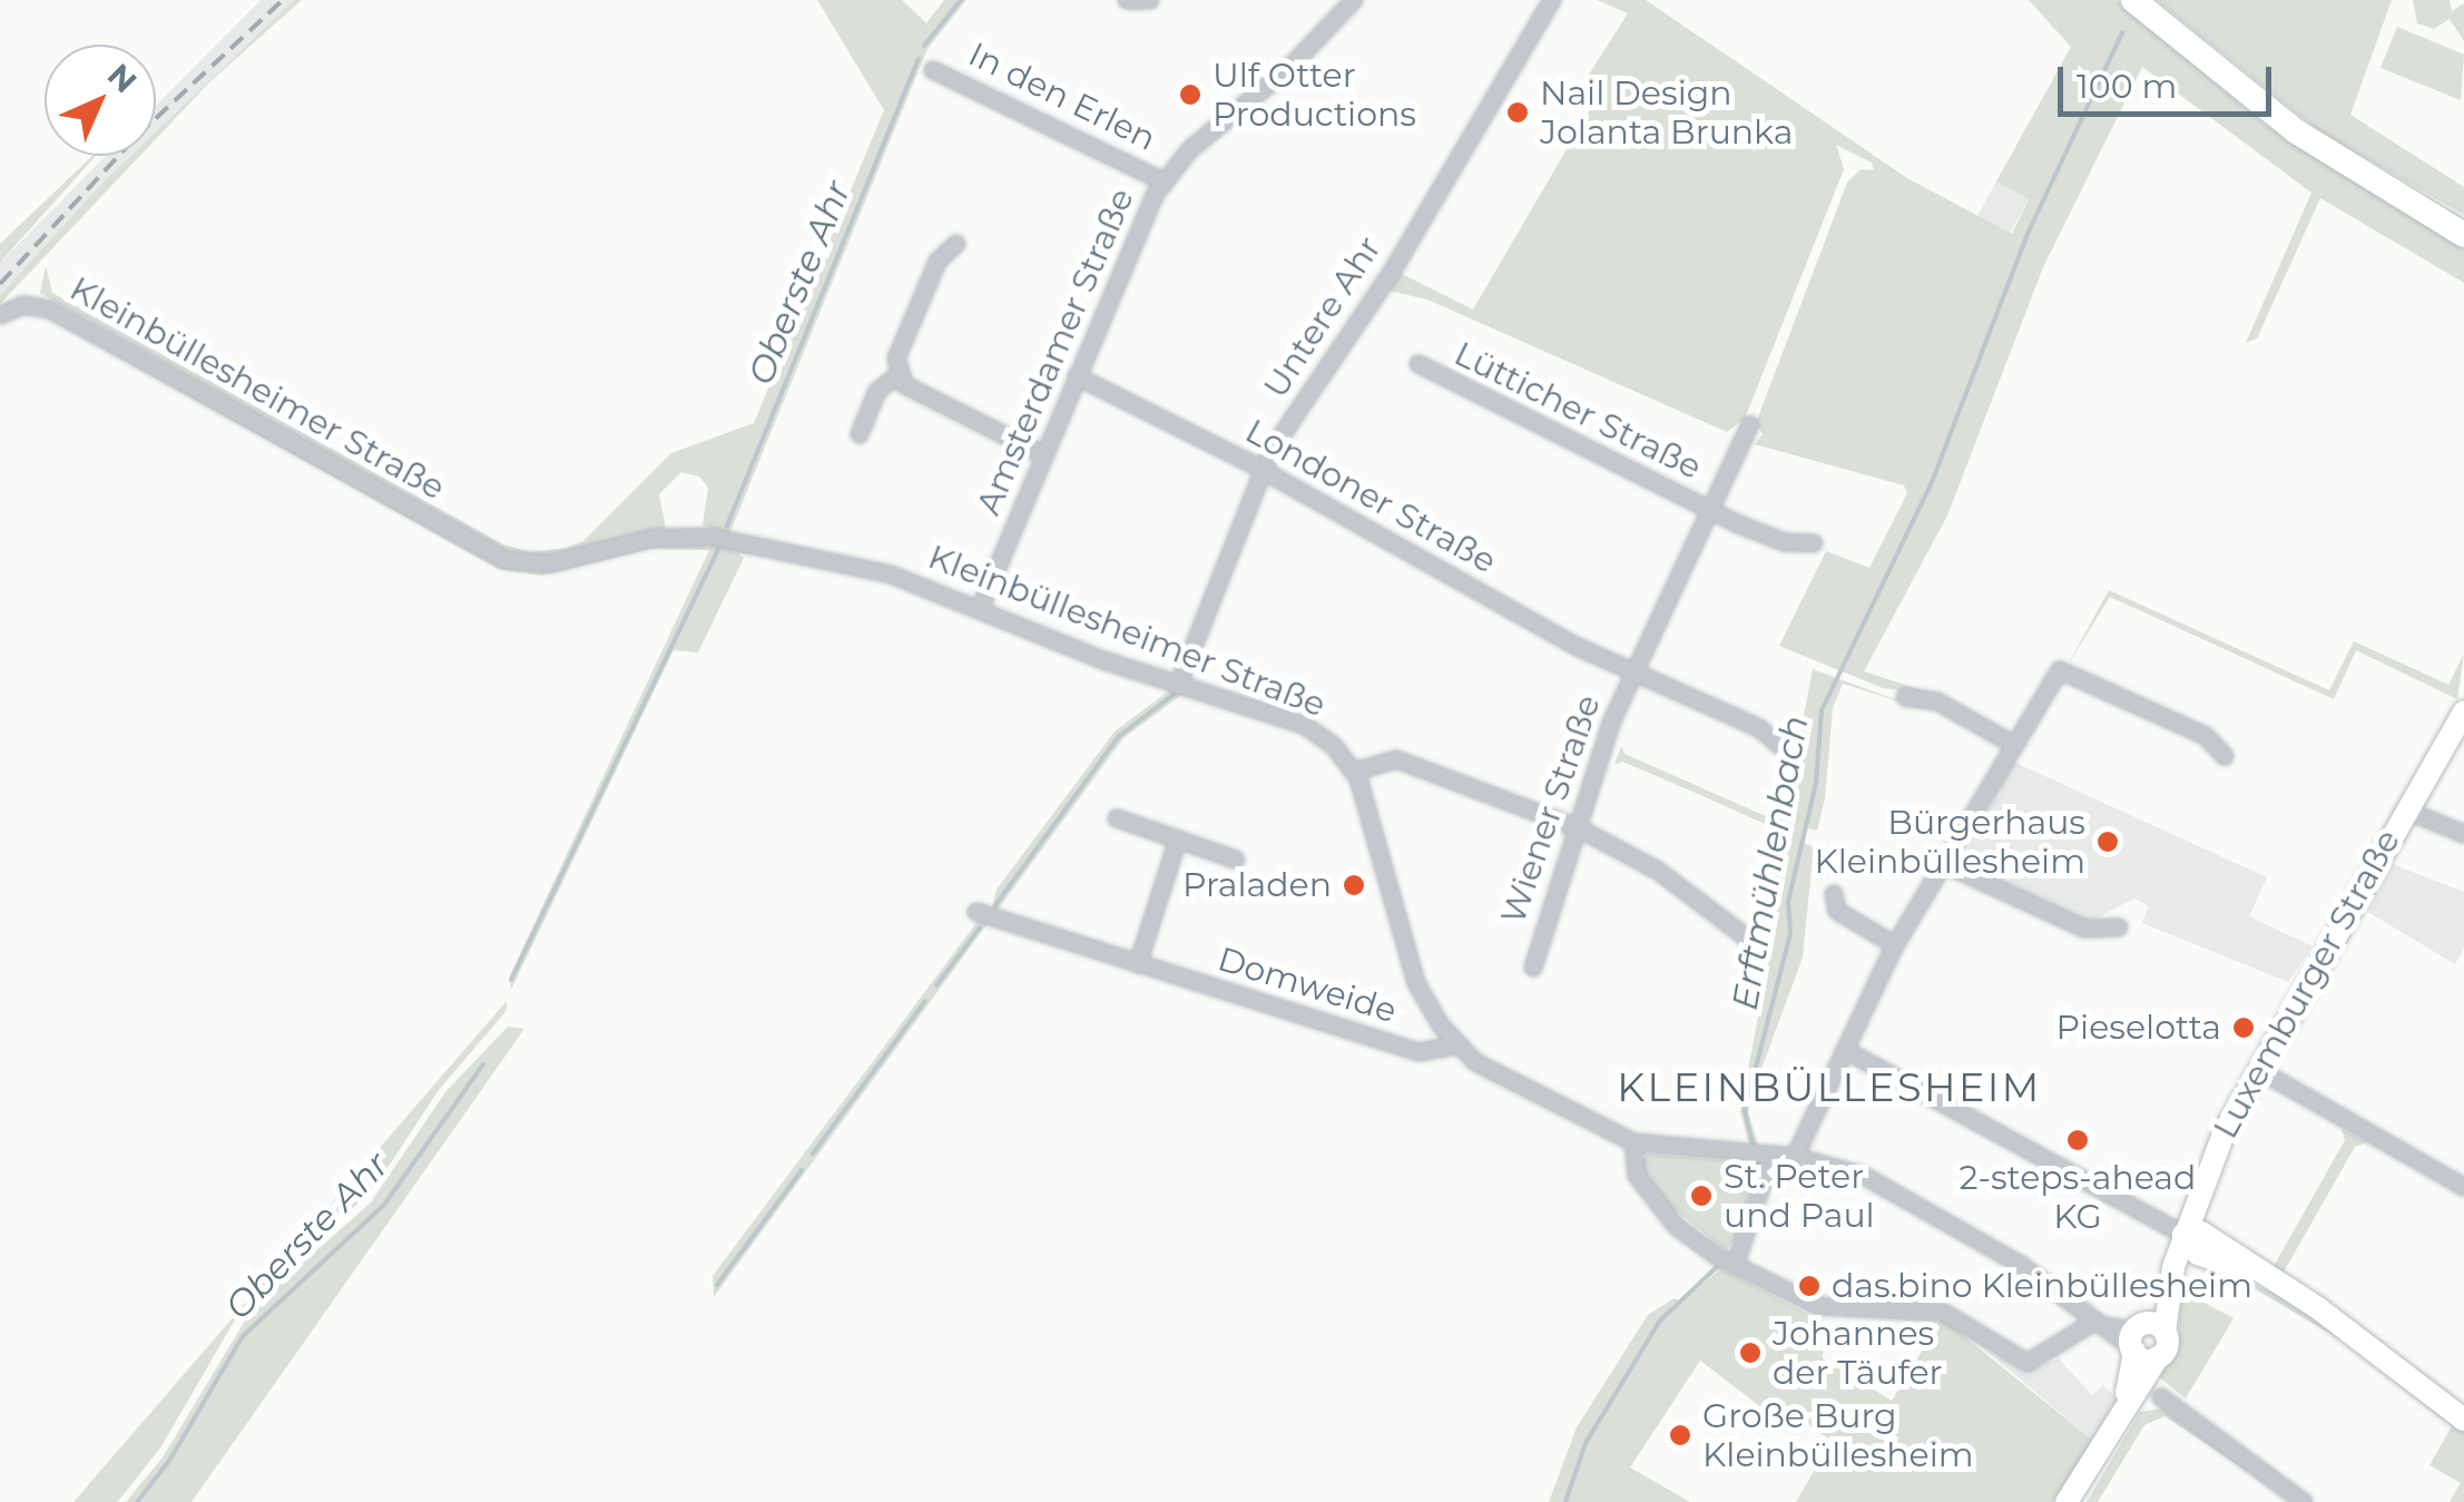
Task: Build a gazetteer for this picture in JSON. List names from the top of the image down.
{
  "streets": {
    "street": [
      "In den Erlen",
      "Untere Ahr",
      "Amsterdamer Straße",
      "Kleinbüllesheimer Straße",
      "Lütticher Straße",
      "Londoner Straße",
      "Wiener Straße",
      "Luxemburger Straße",
      "Domweide"
    ]
  },
  "crossings": [
    ["In den Erlen", "Amsterdamer Straße"],
    ["Untere Ahr", "Kleinbüllesheimer Straße"],
    ["Untere Ahr", "Londoner Straße"],
    ["Amsterdamer Straße", "Kleinbüllesheimer Straße"],
    ["Amsterdamer Straße", "Londoner Straße"],
    ["Lütticher Straße", "Wiener Straße"],
    ["Londoner Straße", "Wiener Straße"]
  ],
  "districts": ["KLEINBÜLLESHEIM"],
  "water": ["Oberste Ahr", "Erftmühlenbach"],
  "places": [
    "Ulf Otter Productions",
    "Nail Design Jolanta Brunka",
    "Bürgerhaus Kleinbüllesheim",
    "Praladen",
    "Pieselotta",
    "2-steps-ahead KG",
    "St. Peter und Paul",
    "das.bino Kleinbüllesheim",
    "Johannes der Täufer",
    "Große Burg Kleinbüllesheim"
  ],
  "scale_bar": "100 m",
  "north": "top right"
}
